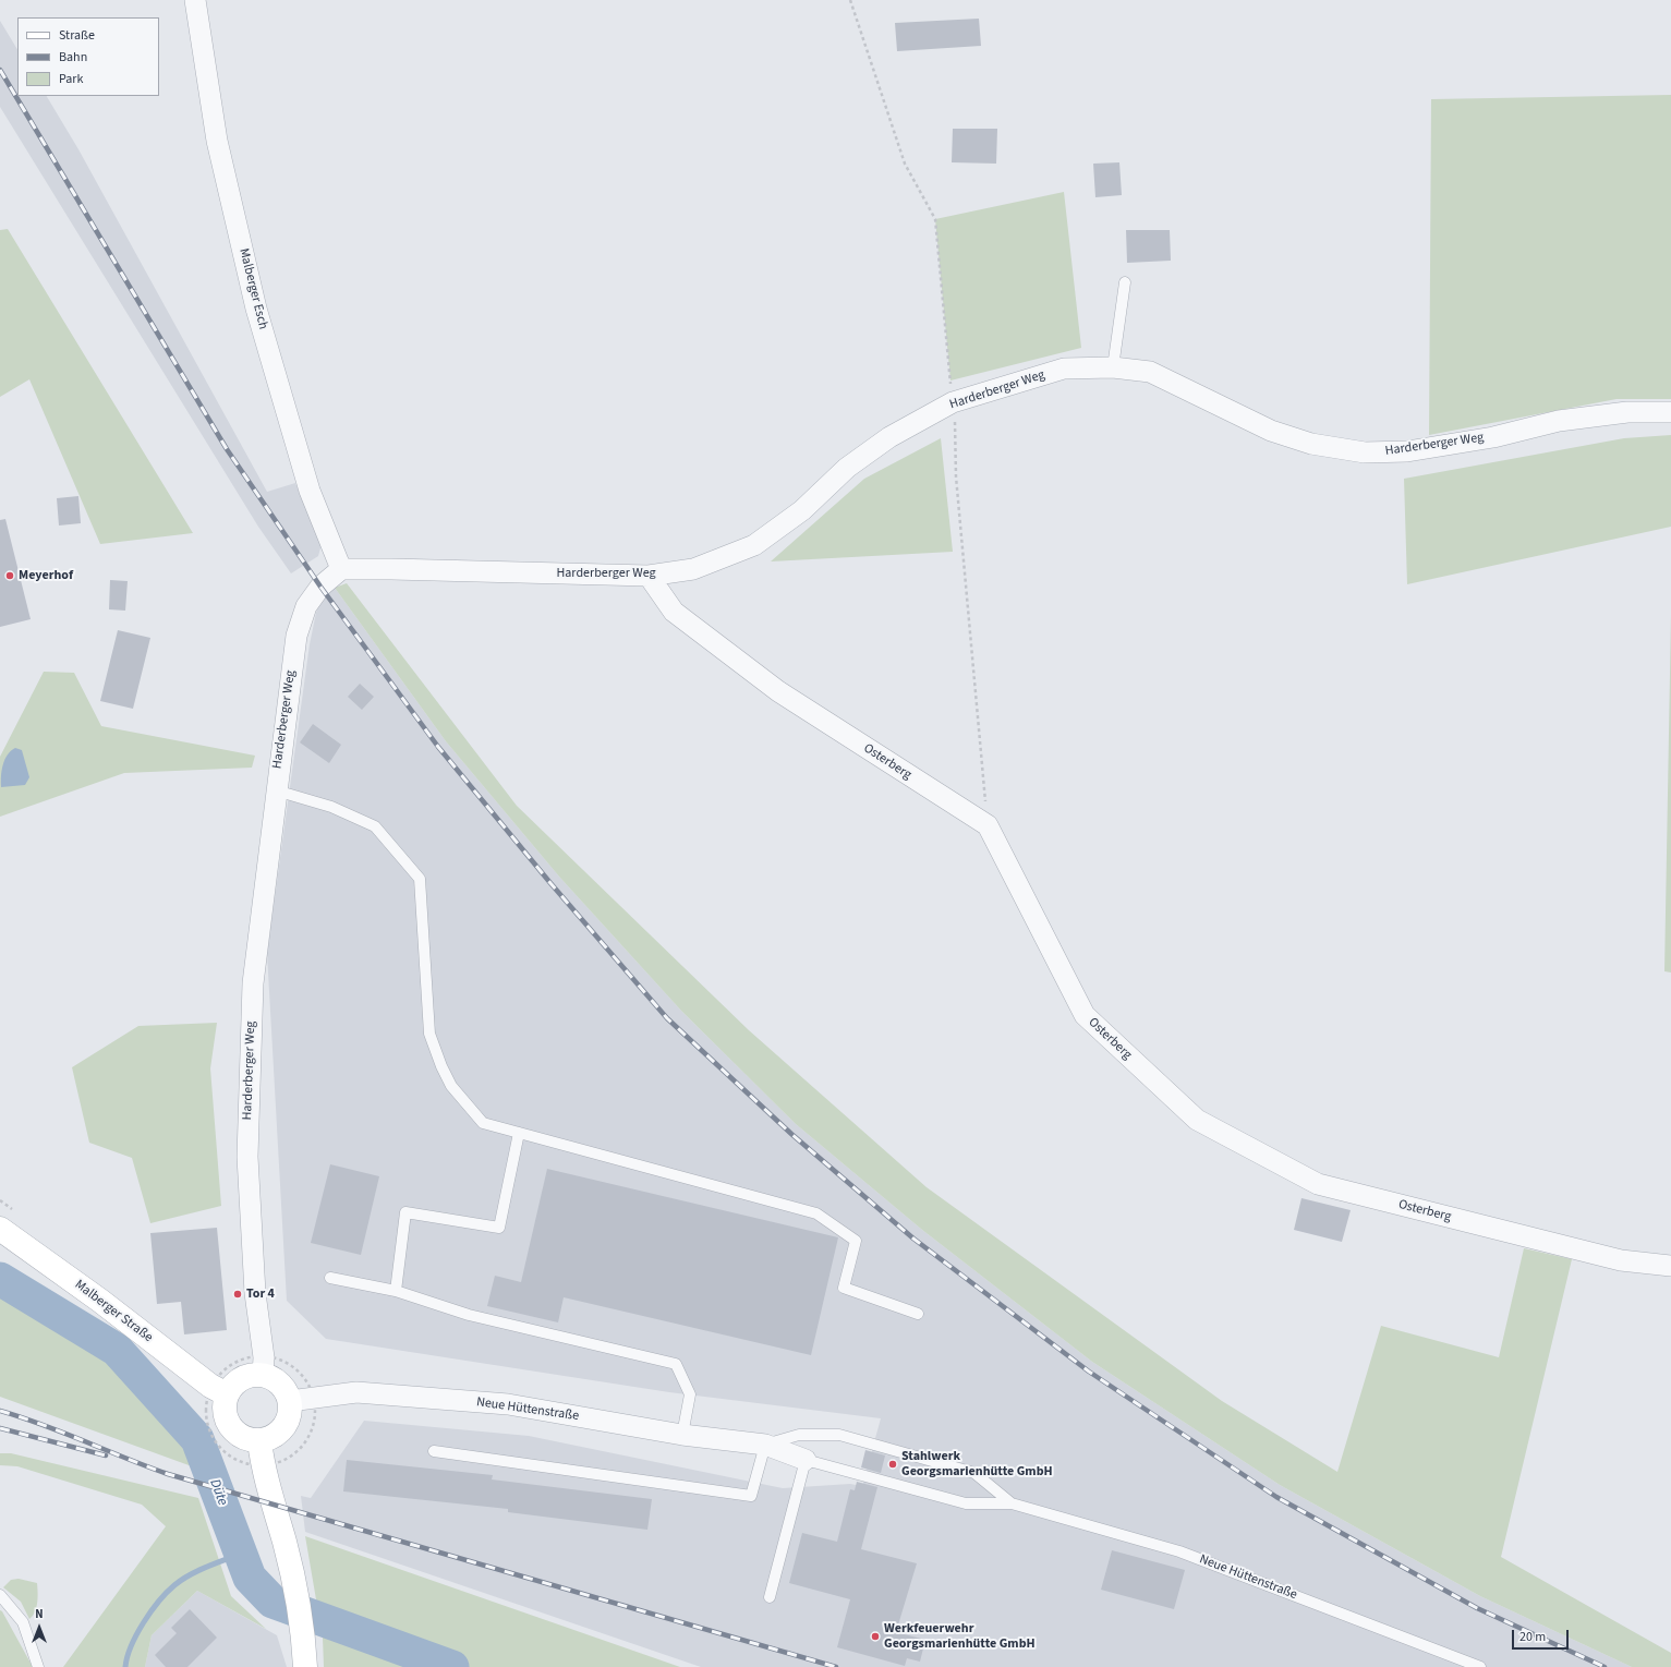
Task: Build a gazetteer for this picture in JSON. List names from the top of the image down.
{
  "streets": {
    "street": [
      "Malberger Esch",
      "Harderberger Weg",
      "Osterberg",
      "Malberger Straße",
      "Neue Hüttenstraße"
    ]
  },
  "crossings": [
    ["Malberger Esch", "Harderberger Weg"],
    ["Harderberger Weg", "Osterberg"],
    ["Harderberger Weg", "Malberger Straße"],
    ["Harderberger Weg", "Neue Hüttenstraße"],
    ["Malberger Straße", "Neue Hüttenstraße"]
  ],
  "water": ["Düte"],
  "places": [
    "Meyerhof",
    "Tor 4",
    "Stahlwerk Georgsmarienhütte GmbH",
    "Werkfeuerwehr Georgsmarienhütte GmbH"
  ],
  "legend": ["Straße", "Bahn", "Park"],
  "scale_bar": "20 m",
  "north": "top"
}
